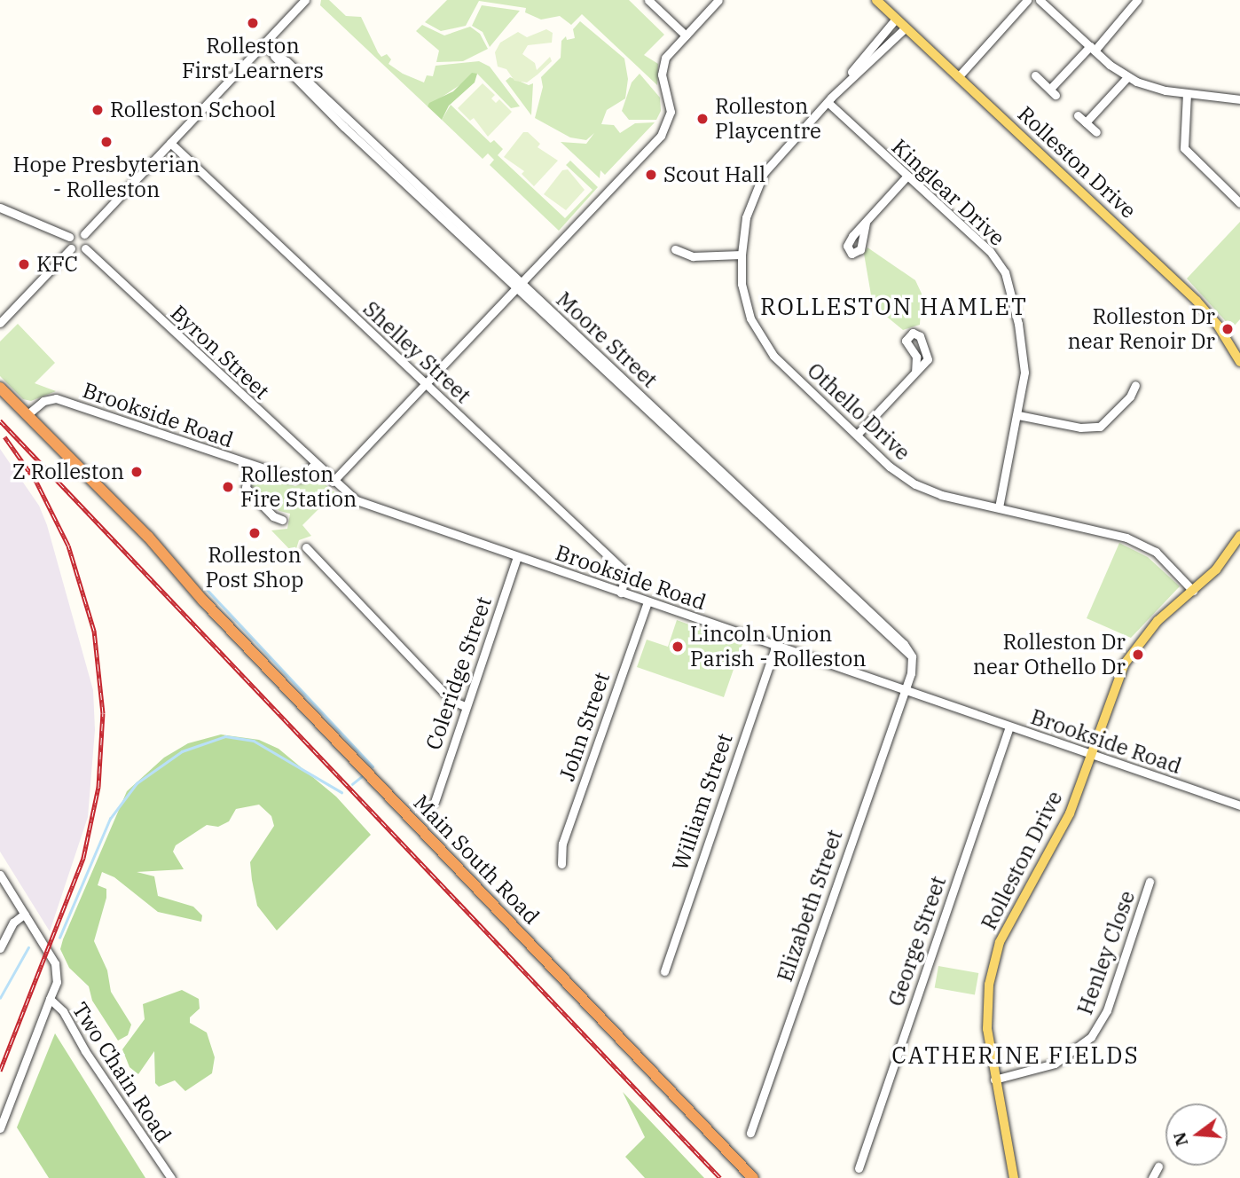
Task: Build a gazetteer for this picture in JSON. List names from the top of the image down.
{
  "streets": {
    "highway": ["Main South Road"],
    "main road": ["Rolleston Drive"],
    "street": [
      "Kinglear Drive",
      "Moore Street",
      "Byron Street",
      "Shelley Street",
      "Othello Drive",
      "Brookside Road",
      "Coleridge Street",
      "John Street",
      "William Street",
      "Elizabeth Street",
      "George Street",
      "Henley Close",
      "Two Chain Road"
    ]
  },
  "crossings": [
    ["Rolleston Drive", "Othello Drive"],
    ["Rolleston Drive", "Brookside Road"],
    ["Rolleston Drive", "Henley Close"],
    ["Kinglear Drive", "Othello Drive"],
    ["Moore Street", "Brookside Road"],
    ["Moore Street", "Elizabeth Street"],
    ["Byron Street", "Brookside Road"],
    ["Shelley Street", "Brookside Road"],
    ["Brookside Road", "Coleridge Street"],
    ["Brookside Road", "John Street"],
    ["Brookside Road", "William Street"],
    ["Brookside Road", "Main South Road"],
    ["Brookside Road", "Elizabeth Street"],
    ["Brookside Road", "George Street"]
  ],
  "districts": ["ROLLESTON HAMLET", "CATHERINE FIELDS"],
  "places": [
    "Rolleston First Learners",
    "Rolleston School",
    "Rolleston Playcentre",
    "Hope Presbyterian - Rolleston",
    "Scout Hall",
    "KFC",
    "Rolleston Dr near Renoir Dr",
    "Z Rolleston",
    "Rolleston Fire Station",
    "Rolleston Post Shop",
    "Lincoln Union Parish - Rolleston",
    "Rolleston Dr near Othello Dr"
  ],
  "north": "left"
}
